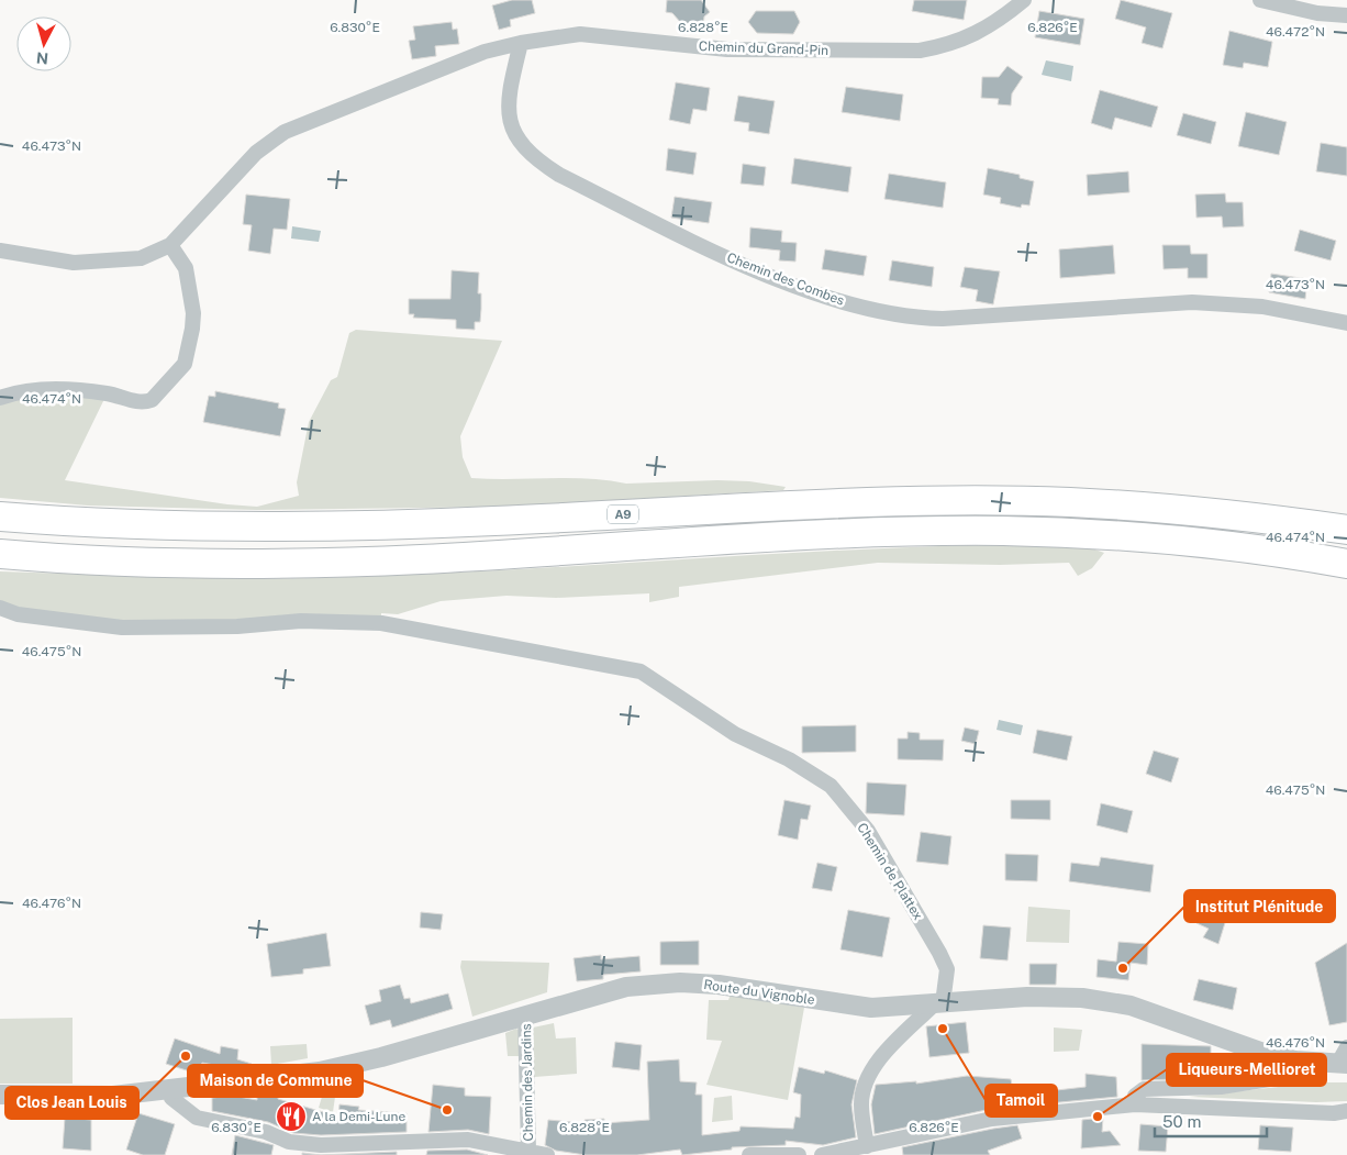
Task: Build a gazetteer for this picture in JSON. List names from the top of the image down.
{
  "streets": {
    "highway": ["A9"],
    "street": [
      "Chemin du Grand-Pin",
      "Chemin des Combes",
      "Chemin de Plattex",
      "Route du Vignoble",
      "Chemin des Jardins"
    ]
  },
  "crossings": [
    ["Chemin du Grand-Pin", "Chemin des Combes"],
    ["Chemin de Plattex", "Route du Vignoble"],
    ["Route du Vignoble", "Chemin des Jardins"]
  ],
  "places": {
    "other": [
      "Institut Plénitude",
      "Tamoil",
      "Clos Jean Louis",
      "Maison de Commune",
      "Liqueurs-Mellioret"
    ],
    "restaurant": ["A la Demi-Lune"]
  },
  "scale_bar": "50 m",
  "north": "bottom",
  "coordinates": [
    "6.830°E",
    "6.828°E",
    "6.826°E",
    "46.472°N",
    "46.473°N",
    "46.474°N",
    "46.475°N",
    "46.476°N"
  ]
}
